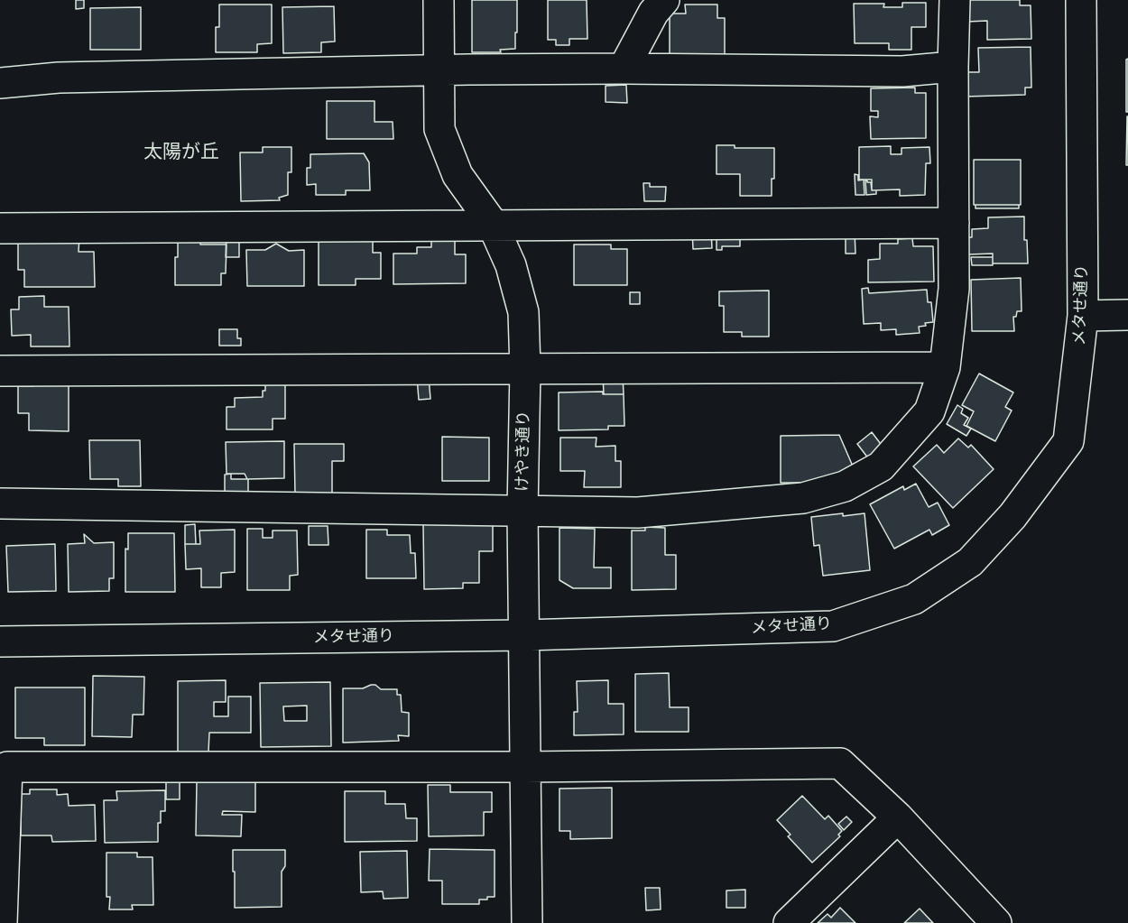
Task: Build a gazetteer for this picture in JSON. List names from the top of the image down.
{
  "streets": {
    "street": ["メタせ通り", "けやき通り"]
  },
  "crossings": [
    ["メタせ通り", "けやき通り"]
  ],
  "districts": ["太陽が丘"]
}
